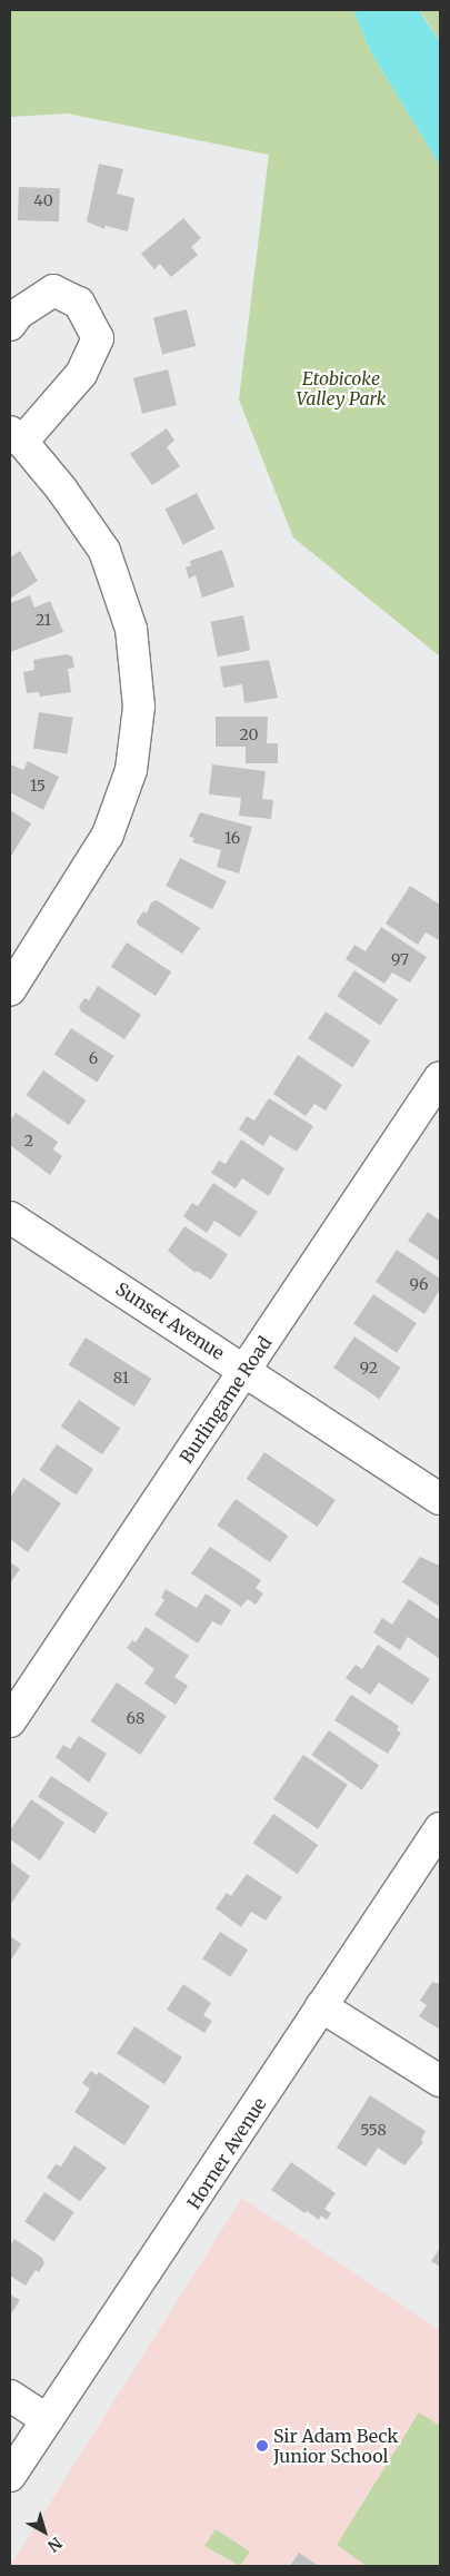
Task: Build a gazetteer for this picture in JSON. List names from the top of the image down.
{
  "streets": {
    "street": ["Sunset Avenue", "Burlingame Road", "Horner Avenue"]
  },
  "crossings": [
    ["Sunset Avenue", "Burlingame Road"]
  ],
  "parks": ["Etobicoke Valley Park"],
  "places": ["Sir Adam Beck Junior School"],
  "house_numbers": [
    "40",
    "21",
    "20",
    "15",
    "16",
    "97",
    "6",
    "2",
    "96",
    "92",
    "81",
    "68",
    "558"
  ],
  "north": "bottom right"
}
